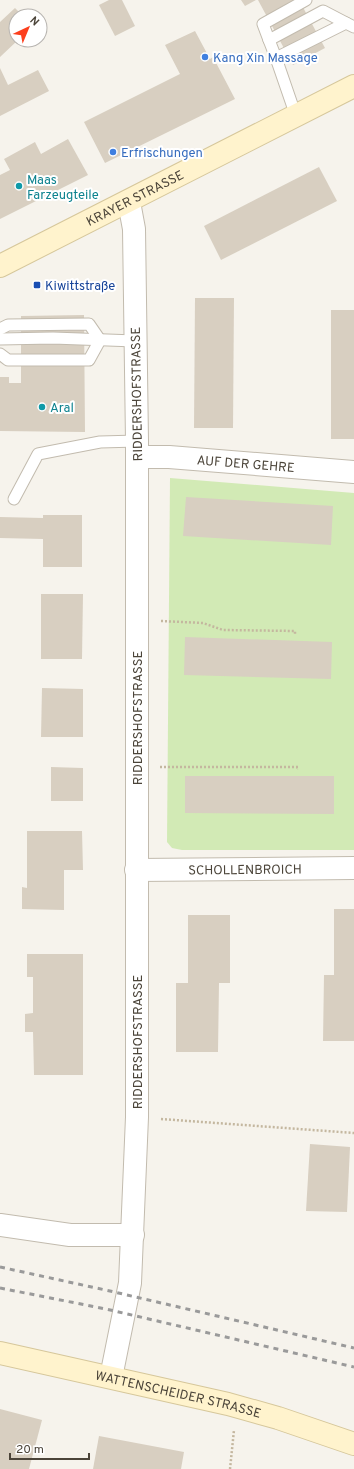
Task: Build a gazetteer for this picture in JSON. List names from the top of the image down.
{
  "streets": {
    "main road": ["KRAYER STRASSE", "WATTENSCHEIDER STRASSE"],
    "street": ["RIDDERSHOFSTRASSE", "AUF DER GEHRE", "SCHOLLENBROICH"]
  },
  "crossings": [
    ["KRAYER STRASSE", "RIDDERSHOFSTRASSE"],
    ["RIDDERSHOFSTRASSE", "AUF DER GEHRE"],
    ["RIDDERSHOFSTRASSE", "SCHOLLENBROICH"],
    ["RIDDERSHOFSTRASSE", "WATTENSCHEIDER STRASSE"]
  ],
  "places": {
    "other": [
      "Kang Xin Massage",
      "Erfrischungen",
      "Maas Farzeugteile",
      "Aral"
    ],
    "transit": ["Kiwittstraße"]
  },
  "scale_bar": "20 m",
  "north": "top right"
}
